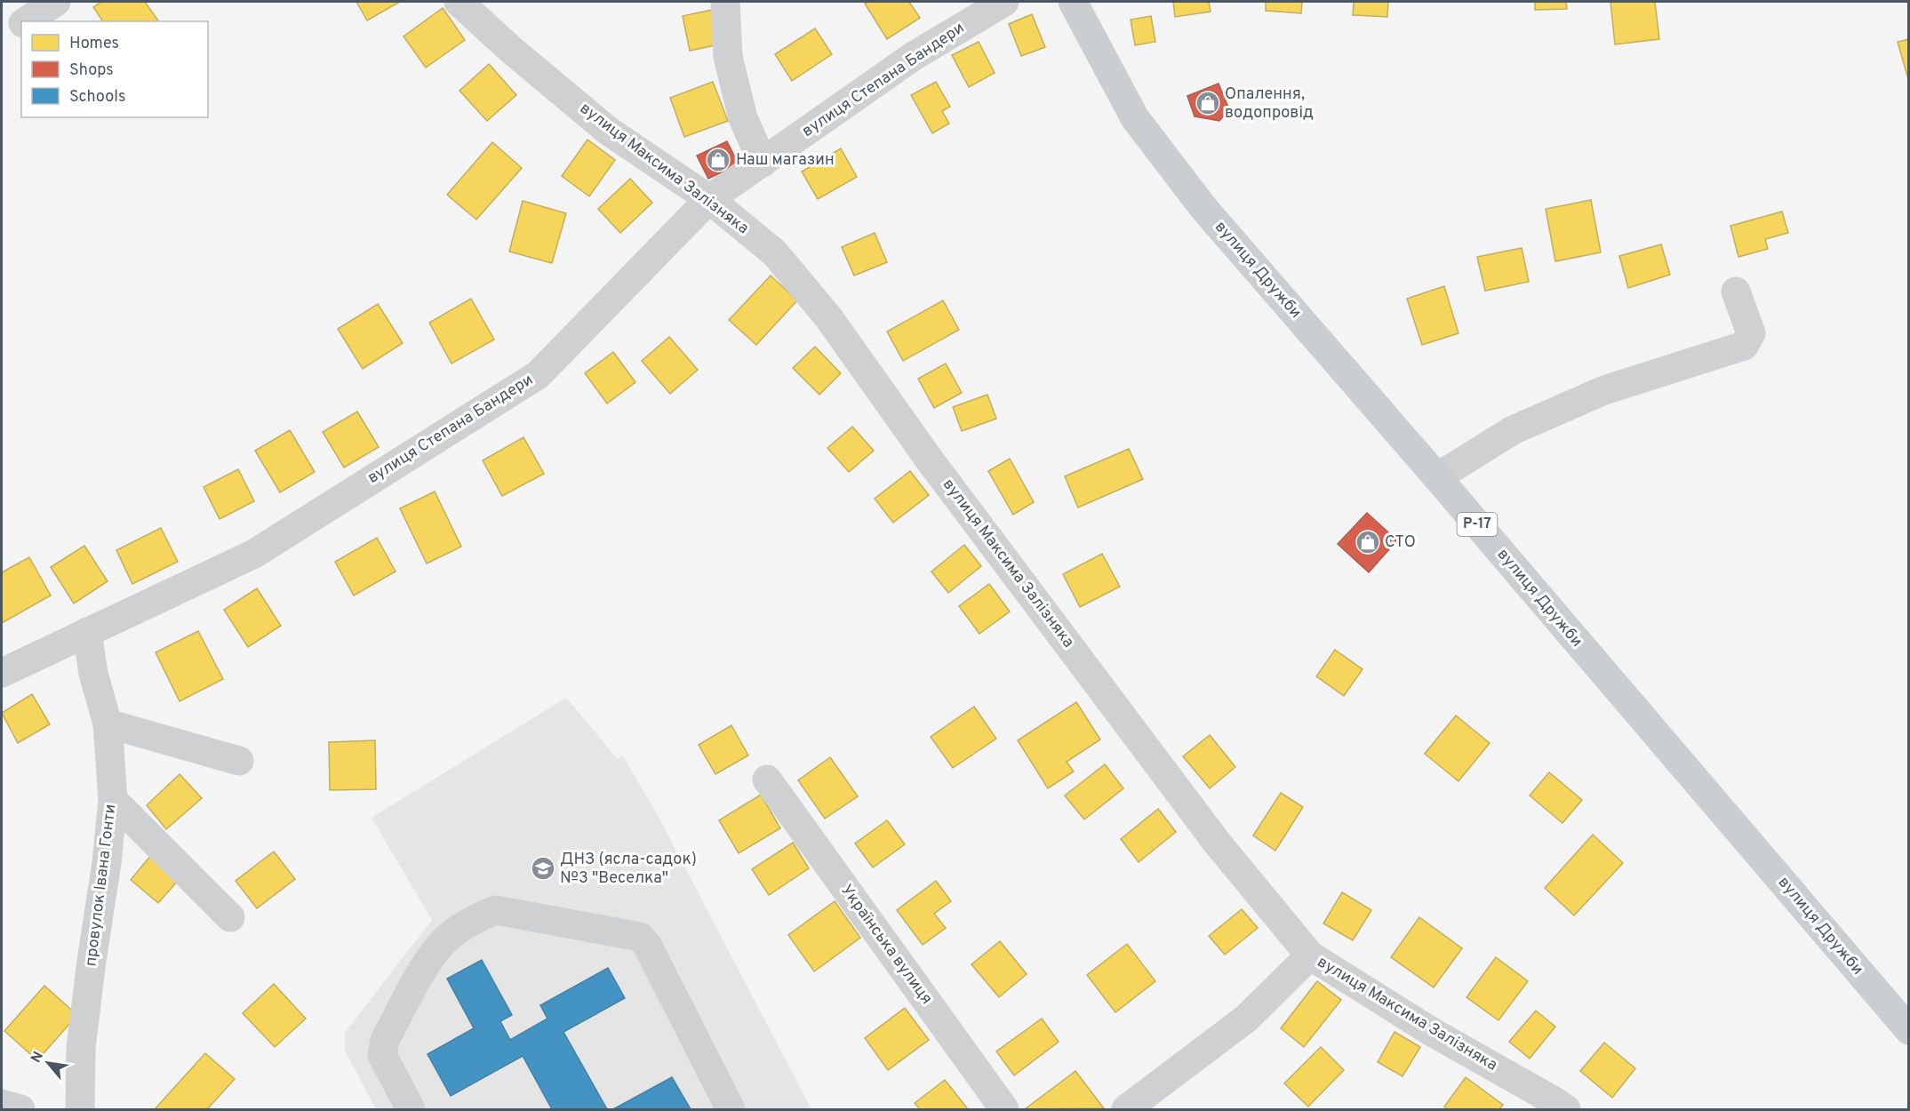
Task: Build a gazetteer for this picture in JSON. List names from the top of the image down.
{
  "streets": {
    "main road": ["вулиця Дружби", "Р-17"],
    "street": [
      "вулиця Степана Бандери",
      "вулиця Максима Залізняка",
      "провулок Івана Гонти",
      "Українська вулиця"
    ]
  },
  "crossings": [
    ["вулиця Степана Бандери", "вулиця Максима Залізняка"],
    ["вулиця Степана Бандери", "провулок Івана Гонти"]
  ],
  "places": {
    "shop": ["Опалення, водопровід", "Наш магазин", "СТО"],
    "school or university": ["ДНЗ (ясла-садок) №3 \"Веселка\""]
  },
  "legend": ["Homes", "Shops", "Schools"],
  "north": "top left"
}
